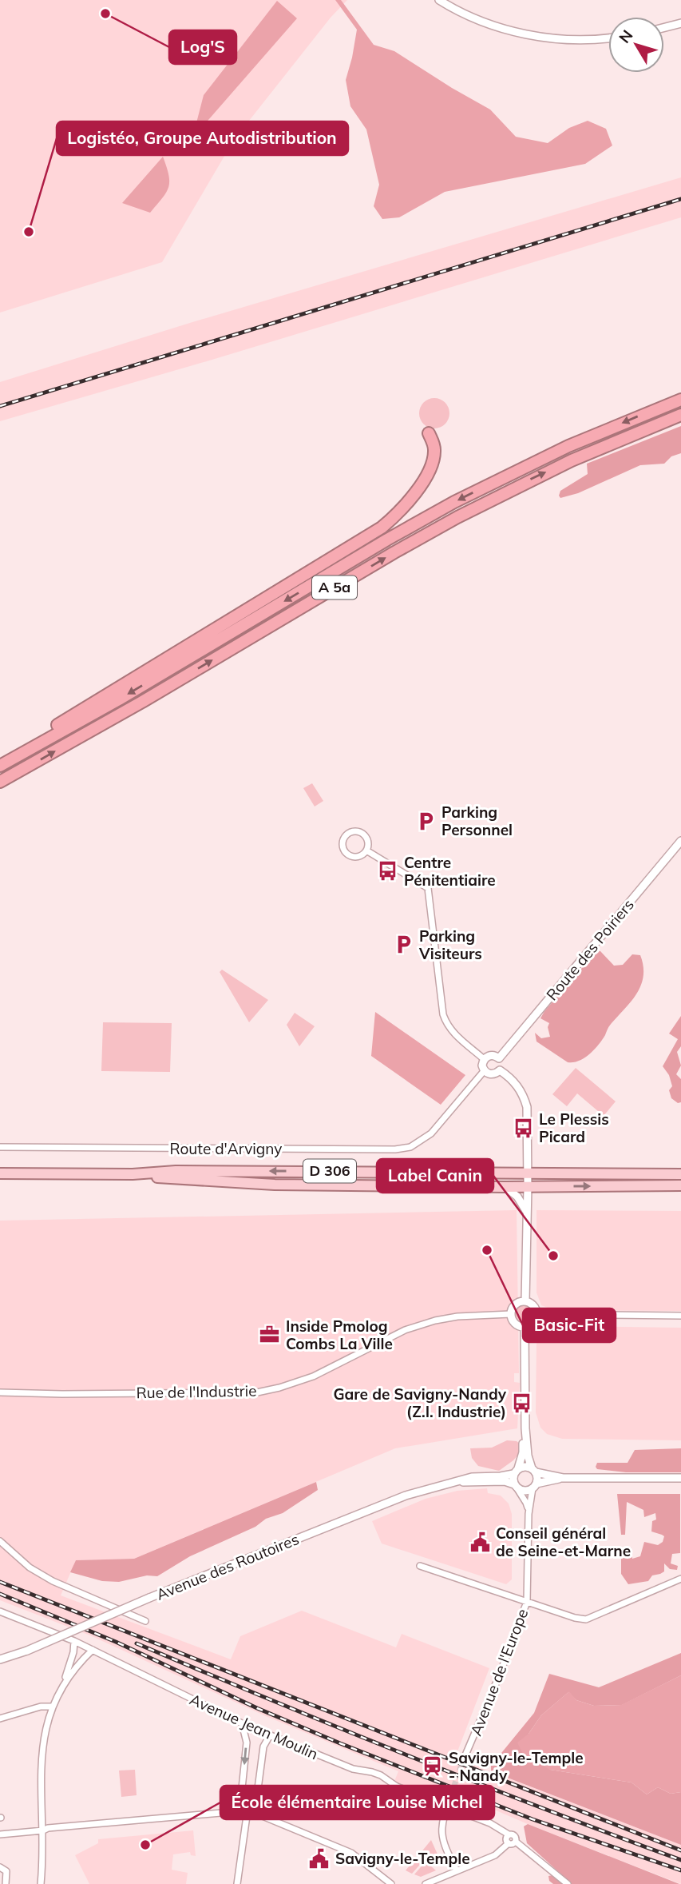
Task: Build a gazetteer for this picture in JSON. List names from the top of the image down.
{
  "streets": {
    "highway": ["A 5a"],
    "main road": ["D 306"],
    "street": [
      "Route des Poiriers",
      "Route d'Arvigny",
      "Rue de l'Industrie",
      "Avenue des Routoires",
      "Avenue de l'Europe",
      "Avenue Jean Moulin"
    ]
  },
  "crossings": [
    ["Route des Poiriers", "Route d'Arvigny"],
    ["Avenue des Routoires", "Avenue de l'Europe"]
  ],
  "places": {
    "other": [
      "Log'S",
      "Logistéo, Groupe Autodistribution",
      "Basic-Fit",
      "Label Canin",
      "École élémentaire Louise Michel"
    ],
    "parking": ["Parking Personnel", "Parking Visiteurs"],
    "bus stop": ["Centre Pénitentiaire", "Le Plessis Picard", "Gare de Savigny-Nandy (Z.I. Industrie)"],
    "office": ["Inside Pmolog Combs La Ville"],
    "public building": ["Conseil général de Seine-et-Marne", "Savigny-le-Temple"],
    "station": ["Savigny-le-Temple - Nandy"]
  },
  "north": "top left"
}
